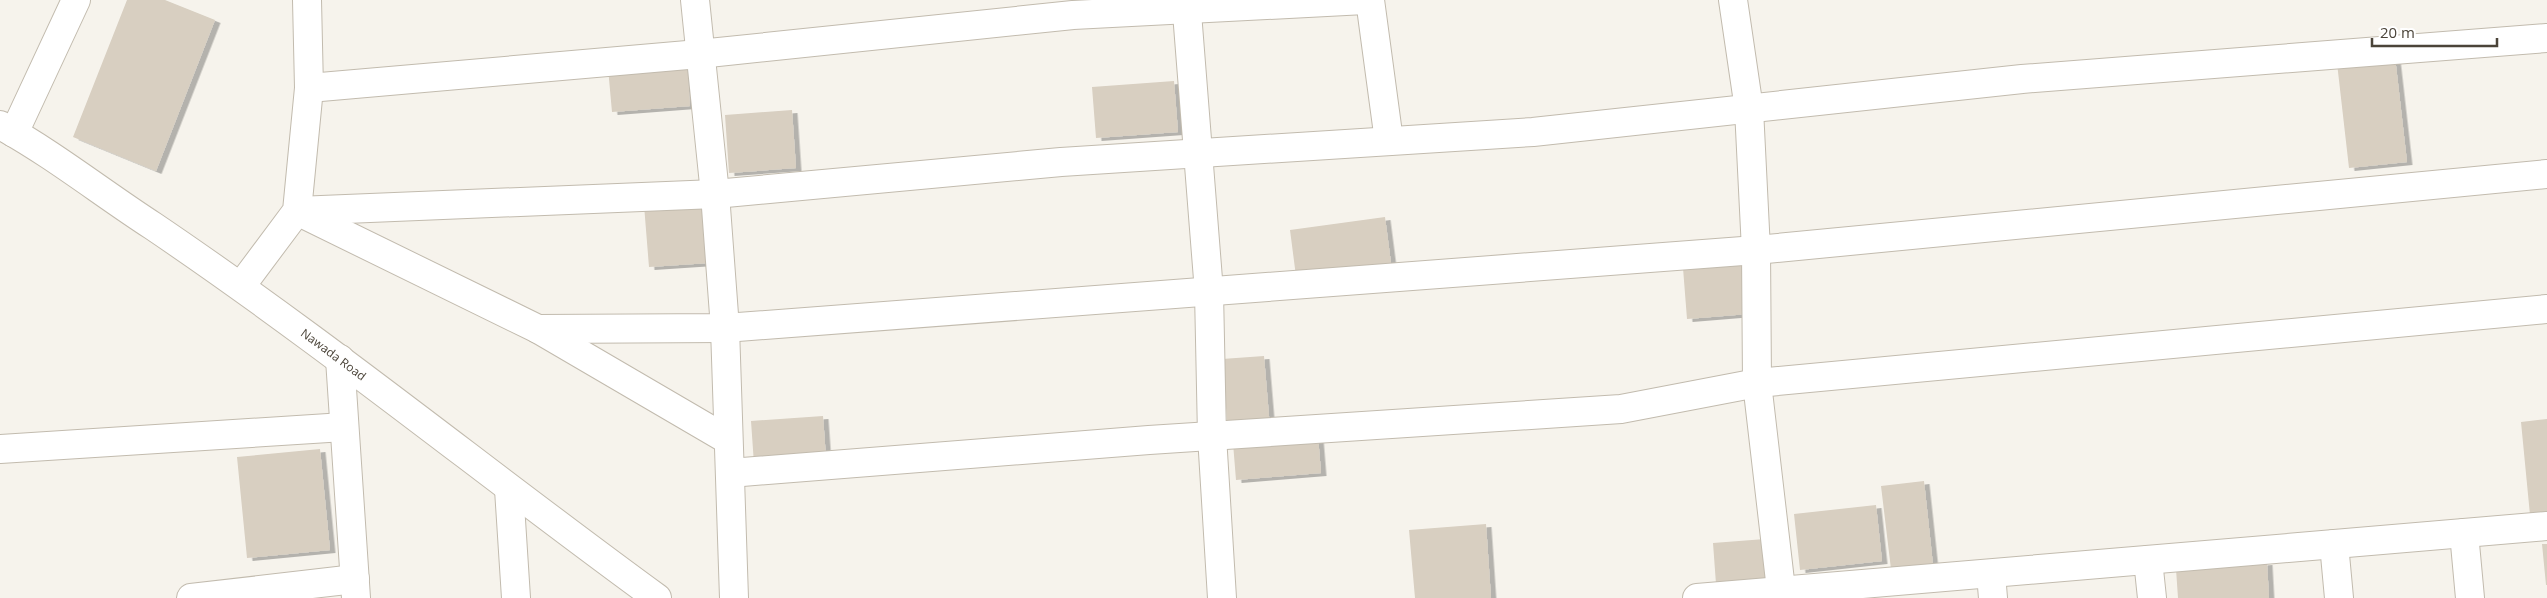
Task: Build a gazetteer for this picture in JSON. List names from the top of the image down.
{
  "streets": {
    "street": ["Nawada Road"]
  },
  "scale_bar": "20 m"
}
